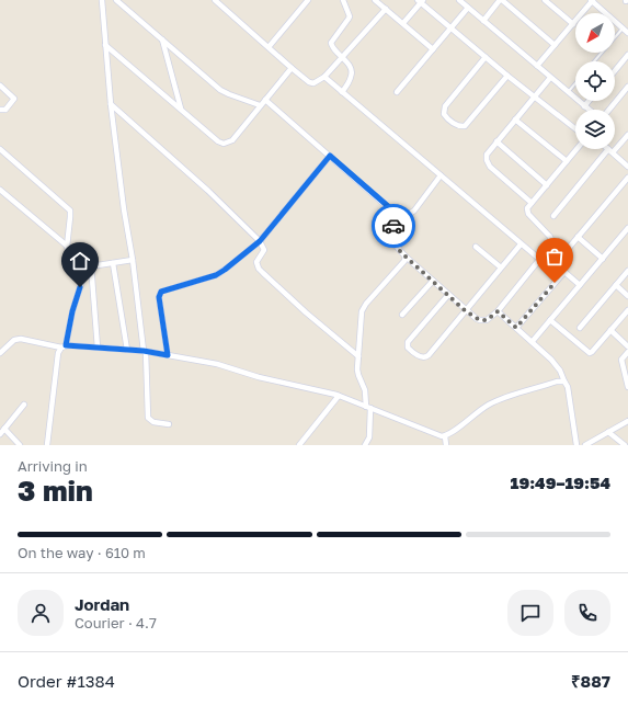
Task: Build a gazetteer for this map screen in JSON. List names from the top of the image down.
{
  "north": "bottom left",
  "page": {
    "heading": ["3 min", "Arriving in", "19:49–19:54"],
    "panel": [
      "Jordan",
      "Courier · 4.7",
      "Order #1384",
      "₹887"
    ],
    "bar": "On the way · 610 m"
  }
}
